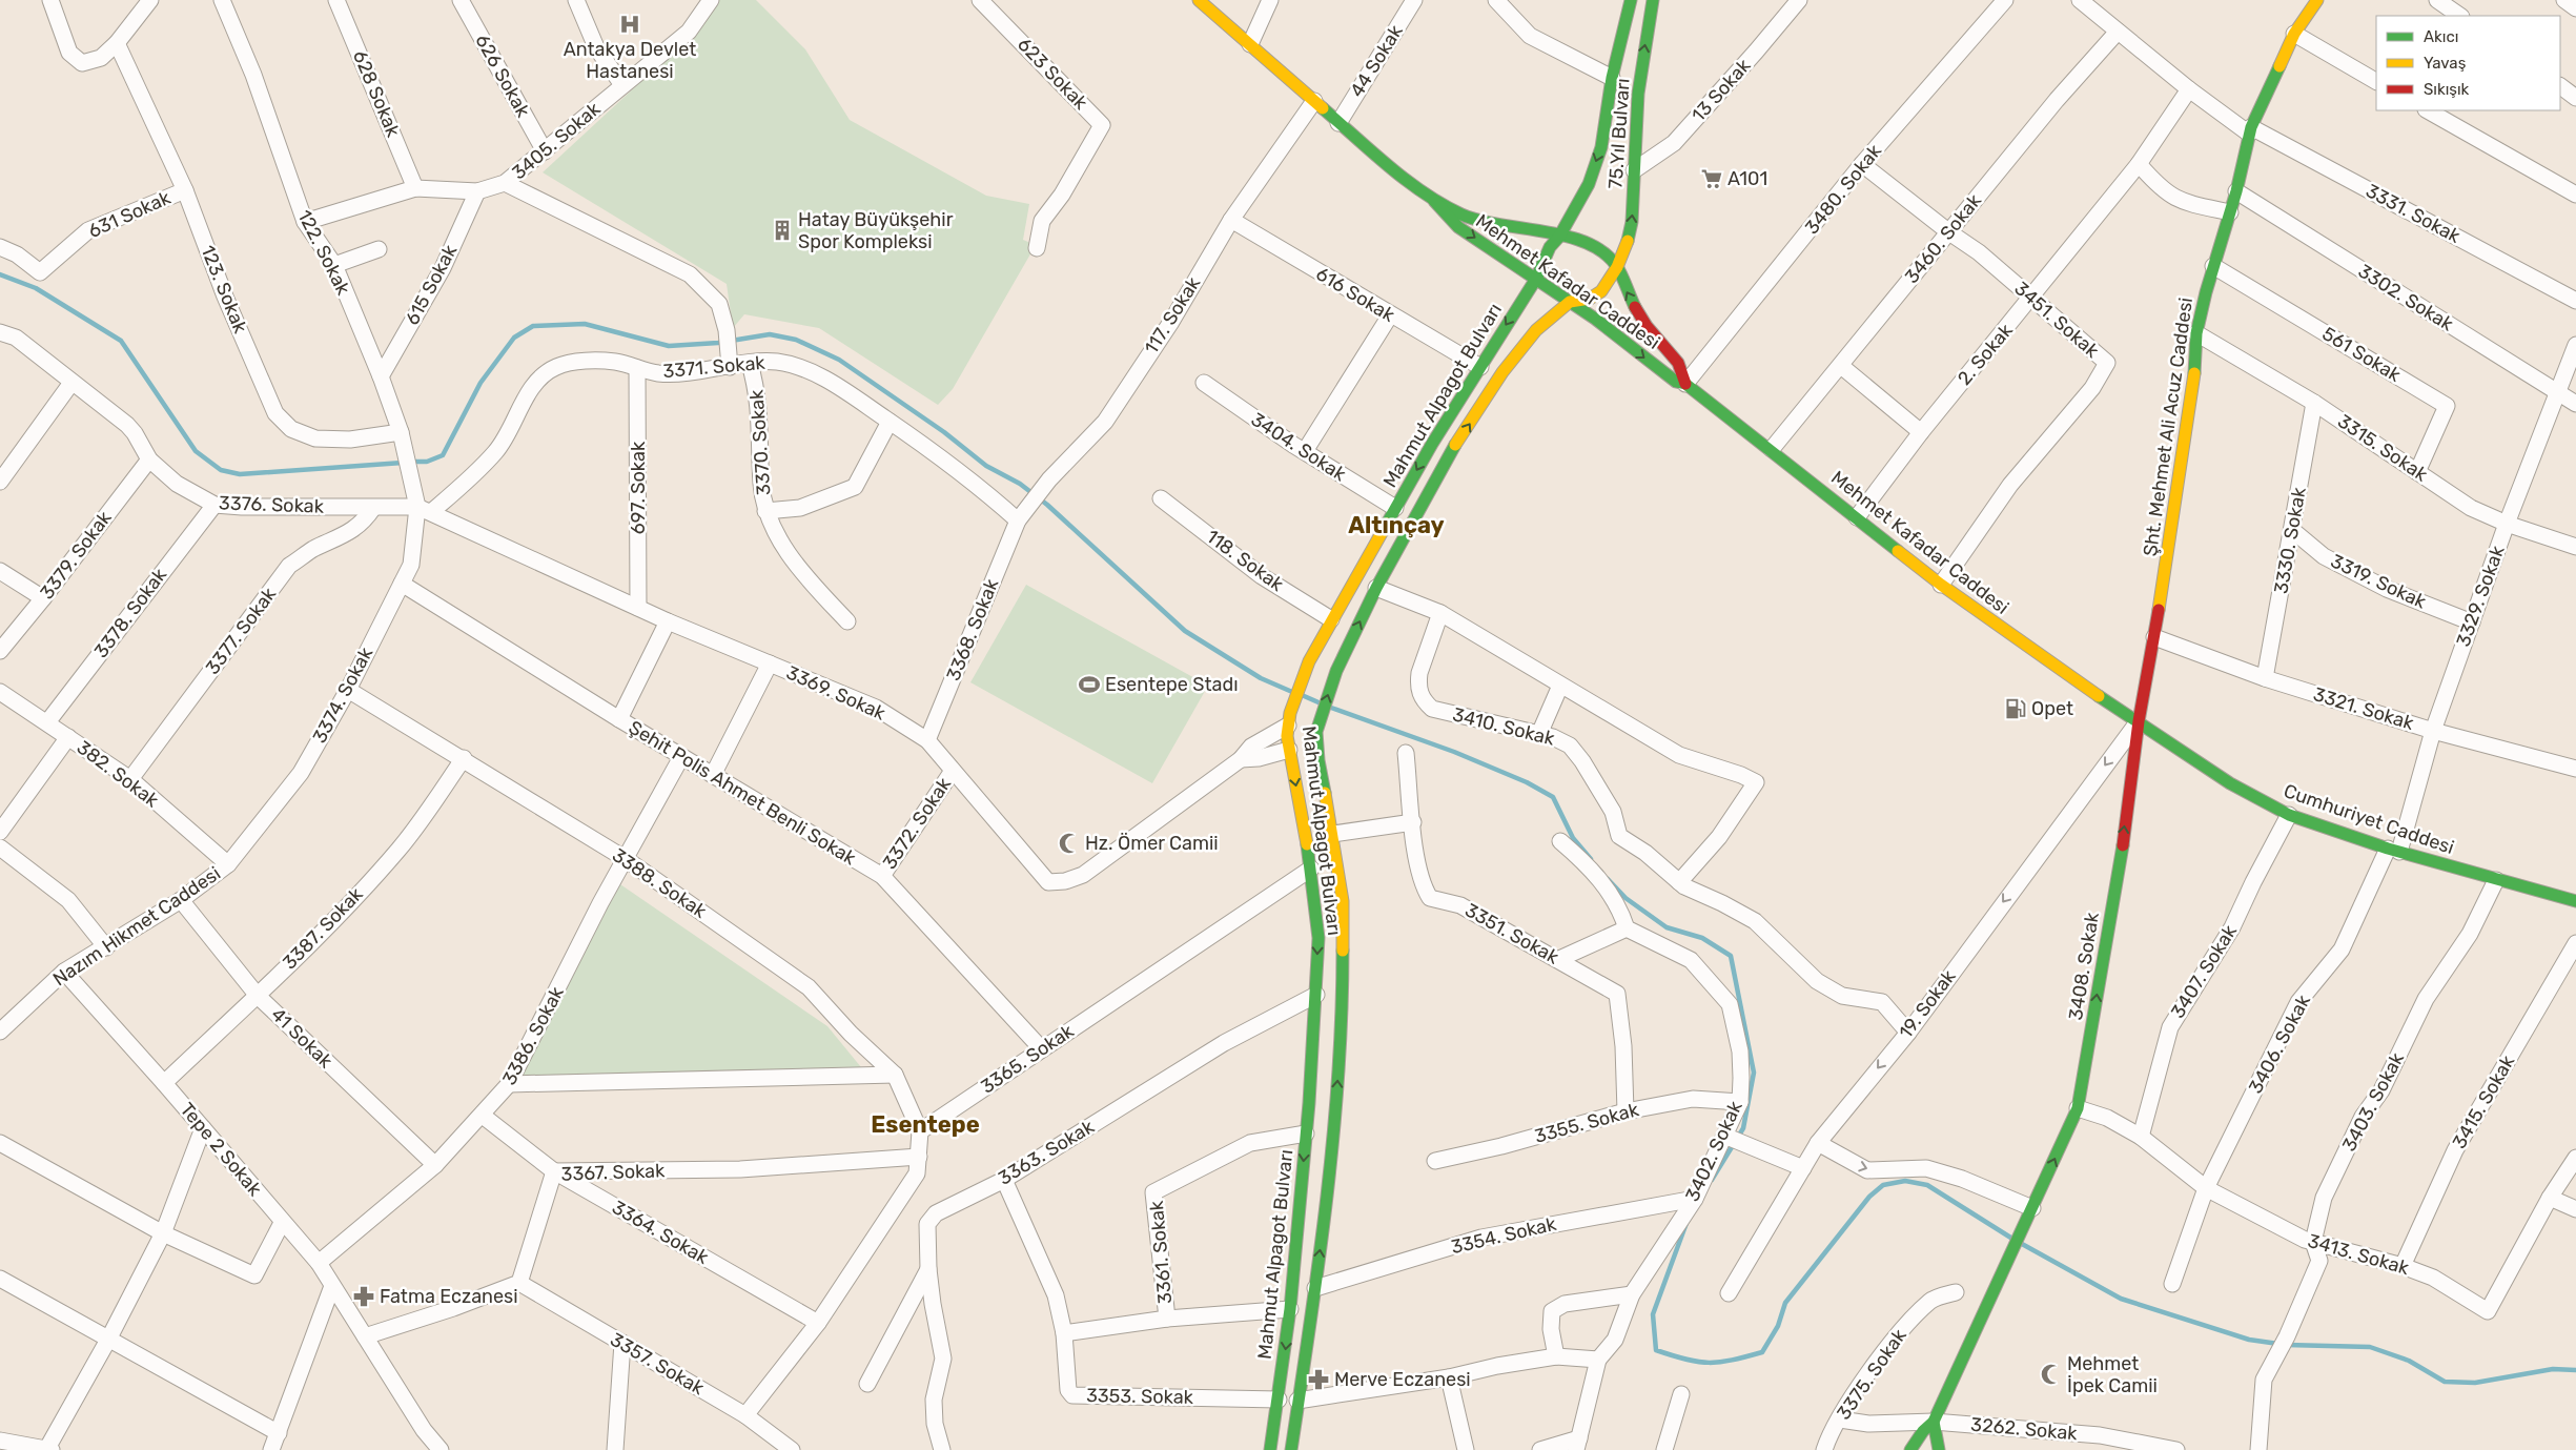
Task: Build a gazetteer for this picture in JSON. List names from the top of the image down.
{
  "streets": {
    "main road": [
      "75.Yıl Bulvarı",
      "Mehmet Kafadar Caddesi",
      "Mahmut Alpagot Bulvarı",
      "Şht. Mehmet Ali Acuz Caddesi",
      "Cumhuriyet Caddesi",
      "3408. Sokak"
    ],
    "street": [
      "44 Sokak",
      "623 Sokak",
      "626 Sokak",
      "13 Sokak",
      "628 Sokak",
      "3405. Sokak",
      "3480. Sokak",
      "3331. Sokak",
      "631 Sokak",
      "3460. Sokak",
      "122. Sokak",
      "615 Sokak",
      "123. Sokak",
      "616 Sokak",
      "3302. Sokak",
      "117. Sokak",
      "3451. Sokak",
      "2. Sokak",
      "561 Sokak",
      "3371. Sokak",
      "3370. Sokak",
      "3404. Sokak",
      "3315. Sokak",
      "697. Sokak",
      "3376. Sokak",
      "3330. Sokak",
      "3379. Sokak",
      "118. Sokak",
      "3319. Sokak",
      "3329. Sokak",
      "3378. Sokak",
      "3368. Sokak",
      "3377. Sokak",
      "3369. Sokak",
      "3374. Sokak",
      "3321. Sokak",
      "3410. Sokak",
      "382. Sokak",
      "Şehit Polis Ahmet Benli Sokak",
      "3372. Sokak",
      "3388. Sokak",
      "Nazım Hikmet Caddesi",
      "3387. Sokak",
      "3351. Sokak",
      "3407. Sokak",
      "19. Sokak",
      "3386. Sokak",
      "41 Sokak",
      "3406. Sokak",
      "3365. Sokak",
      "3403. Sokak",
      "3415. Sokak",
      "3355. Sokak",
      "Tepe 2 Sokak",
      "3402. Sokak",
      "3363. Sokak",
      "3367. Sokak",
      "3364. Sokak",
      "3354. Sokak",
      "3361. Sokak",
      "3413. Sokak",
      "3357. Sokak",
      "3375. Sokak",
      "3353. Sokak",
      "3262. Sokak"
    ]
  },
  "crossings": [
    ["44 Sokak", "Mehmet Kafadar Caddesi"],
    ["626 Sokak", "3405. Sokak"],
    ["13 Sokak", "75.Yıl Bulvarı"],
    ["628 Sokak", "3405. Sokak"],
    ["75.Yıl Bulvarı", "Mehmet Kafadar Caddesi"],
    ["75.Yıl Bulvarı", "Mahmut Alpagot Bulvarı"],
    ["3405. Sokak", "122. Sokak"],
    ["3405. Sokak", "615 Sokak"],
    ["3480. Sokak", "Mehmet Kafadar Caddesi"],
    ["3480. Sokak", "3451. Sokak"],
    ["3331. Sokak", "3460. Sokak"],
    ["3331. Sokak", "2. Sokak"],
    ["3331. Sokak", "Şht. Mehmet Ali Acuz Caddesi"],
    ["631 Sokak", "123. Sokak"],
    ["3460. Sokak", "Mehmet Kafadar Caddesi"],
    ["3460. Sokak", "3451. Sokak"],
    ["122. Sokak", "615 Sokak"],
    ["122. Sokak", "123. Sokak"],
    ["122. Sokak", "3371. Sokak"],
    ["122. Sokak", "3376. Sokak"],
    ["122. Sokak", "3369. Sokak"],
    ["122. Sokak", "3374. Sokak"],
    ["Mehmet Kafadar Caddesi", "117. Sokak"],
    ["Mehmet Kafadar Caddesi", "3451. Sokak"],
    ["Mehmet Kafadar Caddesi", "2. Sokak"],
    ["Mehmet Kafadar Caddesi", "Mahmut Alpagot Bulvarı"],
    ["Mehmet Kafadar Caddesi", "Şht. Mehmet Ali Acuz Caddesi"],
    ["Mehmet Kafadar Caddesi", "Cumhuriyet Caddesi"],
    ["Mehmet Kafadar Caddesi", "3408. Sokak"],
    ["Mehmet Kafadar Caddesi", "19. Sokak"],
    ["616 Sokak", "117. Sokak"],
    ["616 Sokak", "Mahmut Alpagot Bulvarı"],
    ["3302. Sokak", "Şht. Mehmet Ali Acuz Caddesi"],
    ["3302. Sokak", "3329. Sokak"],
    ["117. Sokak", "3371. Sokak"],
    ["117. Sokak", "3368. Sokak"],
    ["3451. Sokak", "2. Sokak"],
    ["561 Sokak", "Şht. Mehmet Ali Acuz Caddesi"],
    ["561 Sokak", "3315. Sokak"],
    ["3371. Sokak", "3370. Sokak"],
    ["3371. Sokak", "697. Sokak"],
    ["3371. Sokak", "3376. Sokak"],
    ["3371. Sokak", "3368. Sokak"],
    ["3371. Sokak", "3369. Sokak"],
    ["3371. Sokak", "3374. Sokak"],
    ["Mahmut Alpagot Bulvarı", "3404. Sokak"],
    ["Mahmut Alpagot Bulvarı", "118. Sokak"],
    ["Mahmut Alpagot Bulvarı", "3369. Sokak"],
    ["Mahmut Alpagot Bulvarı", "3365. Sokak"],
    ["Mahmut Alpagot Bulvarı", "3363. Sokak"],
    ["Mahmut Alpagot Bulvarı", "3354. Sokak"],
    ["Mahmut Alpagot Bulvarı", "3361. Sokak"],
    ["Mahmut Alpagot Bulvarı", "3353. Sokak"],
    ["Şht. Mehmet Ali Acuz Caddesi", "3315. Sokak"],
    ["Şht. Mehmet Ali Acuz Caddesi", "3321. Sokak"],
    ["Şht. Mehmet Ali Acuz Caddesi", "Cumhuriyet Caddesi"],
    ["Şht. Mehmet Ali Acuz Caddesi", "3408. Sokak"],
    ["Şht. Mehmet Ali Acuz Caddesi", "19. Sokak"],
    ["3315. Sokak", "3330. Sokak"],
    ["3315. Sokak", "3329. Sokak"],
    ["697. Sokak", "3369. Sokak"],
    ["3376. Sokak", "3379. Sokak"],
    ["3376. Sokak", "3378. Sokak"],
    ["3376. Sokak", "3377. Sokak"],
    ["3376. Sokak", "3369. Sokak"],
    ["3376. Sokak", "3374. Sokak"],
    ["3330. Sokak", "3319. Sokak"],
    ["3330. Sokak", "3321. Sokak"],
    ["3319. Sokak", "3329. Sokak"],
    ["3329. Sokak", "3321. Sokak"],
    ["3329. Sokak", "Cumhuriyet Caddesi"],
    ["3329. Sokak", "3406. Sokak"],
    ["3378. Sokak", "382. Sokak"],
    ["3368. Sokak", "3369. Sokak"],
    ["3377. Sokak", "382. Sokak"],
    ["3369. Sokak", "3374. Sokak"],
    ["3369. Sokak", "3372. Sokak"],
    ["3374. Sokak", "382. Sokak"],
    ["3374. Sokak", "Şehit Polis Ahmet Benli Sokak"],
    ["3374. Sokak", "3388. Sokak"],
    ["3374. Sokak", "Nazım Hikmet Caddesi"],
    ["3410. Sokak", "19. Sokak"],
    ["382. Sokak", "Nazım Hikmet Caddesi"],
    ["Şehit Polis Ahmet Benli Sokak", "3372. Sokak"],
    ["Şehit Polis Ahmet Benli Sokak", "3386. Sokak"],
    ["Şehit Polis Ahmet Benli Sokak", "3365. Sokak"],
    ["Cumhuriyet Caddesi", "3408. Sokak"],
    ["Cumhuriyet Caddesi", "3407. Sokak"],
    ["Cumhuriyet Caddesi", "19. Sokak"],
    ["Cumhuriyet Caddesi", "3406. Sokak"],
    ["Cumhuriyet Caddesi", "3403. Sokak"],
    ["3388. Sokak", "3387. Sokak"],
    ["3388. Sokak", "3386. Sokak"],
    ["3388. Sokak", "3365. Sokak"],
    ["Nazım Hikmet Caddesi", "41 Sokak"],
    ["Nazım Hikmet Caddesi", "Tepe 2 Sokak"],
    ["3387. Sokak", "41 Sokak"],
    ["3387. Sokak", "Tepe 2 Sokak"],
    ["3351. Sokak", "3355. Sokak"],
    ["3408. Sokak", "19. Sokak"],
    ["3408. Sokak", "3413. Sokak"],
    ["3408. Sokak", "3262. Sokak"],
    ["3407. Sokak", "3413. Sokak"],
    ["3386. Sokak", "41 Sokak"],
    ["3386. Sokak", "Tepe 2 Sokak"],
    ["3386. Sokak", "3364. Sokak"],
    ["3406. Sokak", "3413. Sokak"],
    ["3403. Sokak", "3413. Sokak"],
    ["3415. Sokak", "3413. Sokak"],
    ["3355. Sokak", "3402. Sokak"],
    ["3402. Sokak", "3354. Sokak"],
    ["3363. Sokak", "3353. Sokak"],
    ["3367. Sokak", "3364. Sokak"],
    ["3367. Sokak", "3357. Sokak"],
    ["3361. Sokak", "3353. Sokak"],
    ["3375. Sokak", "3262. Sokak"]
  ],
  "one_way": ["3408. Sokak", "19. Sokak"],
  "districts": ["Altınçay", "Esentepe"],
  "places": {
    "hospital": ["Antakya Devlet Hastanesi"],
    "supermarket": ["A101"],
    "building": ["Hatay Büyükşehir Spor Kompleksi"],
    "sports": ["Esentepe Stadı"],
    "fuel station": ["Opet"],
    "mosque": ["Hz. Ömer Camii", "Mehmet İpek Camii"],
    "pharmacy": ["Fatma Eczanesi", "Merve Eczanesi"]
  },
  "legend": ["Akıcı", "Yavaş", "Sıkışık"]
}
